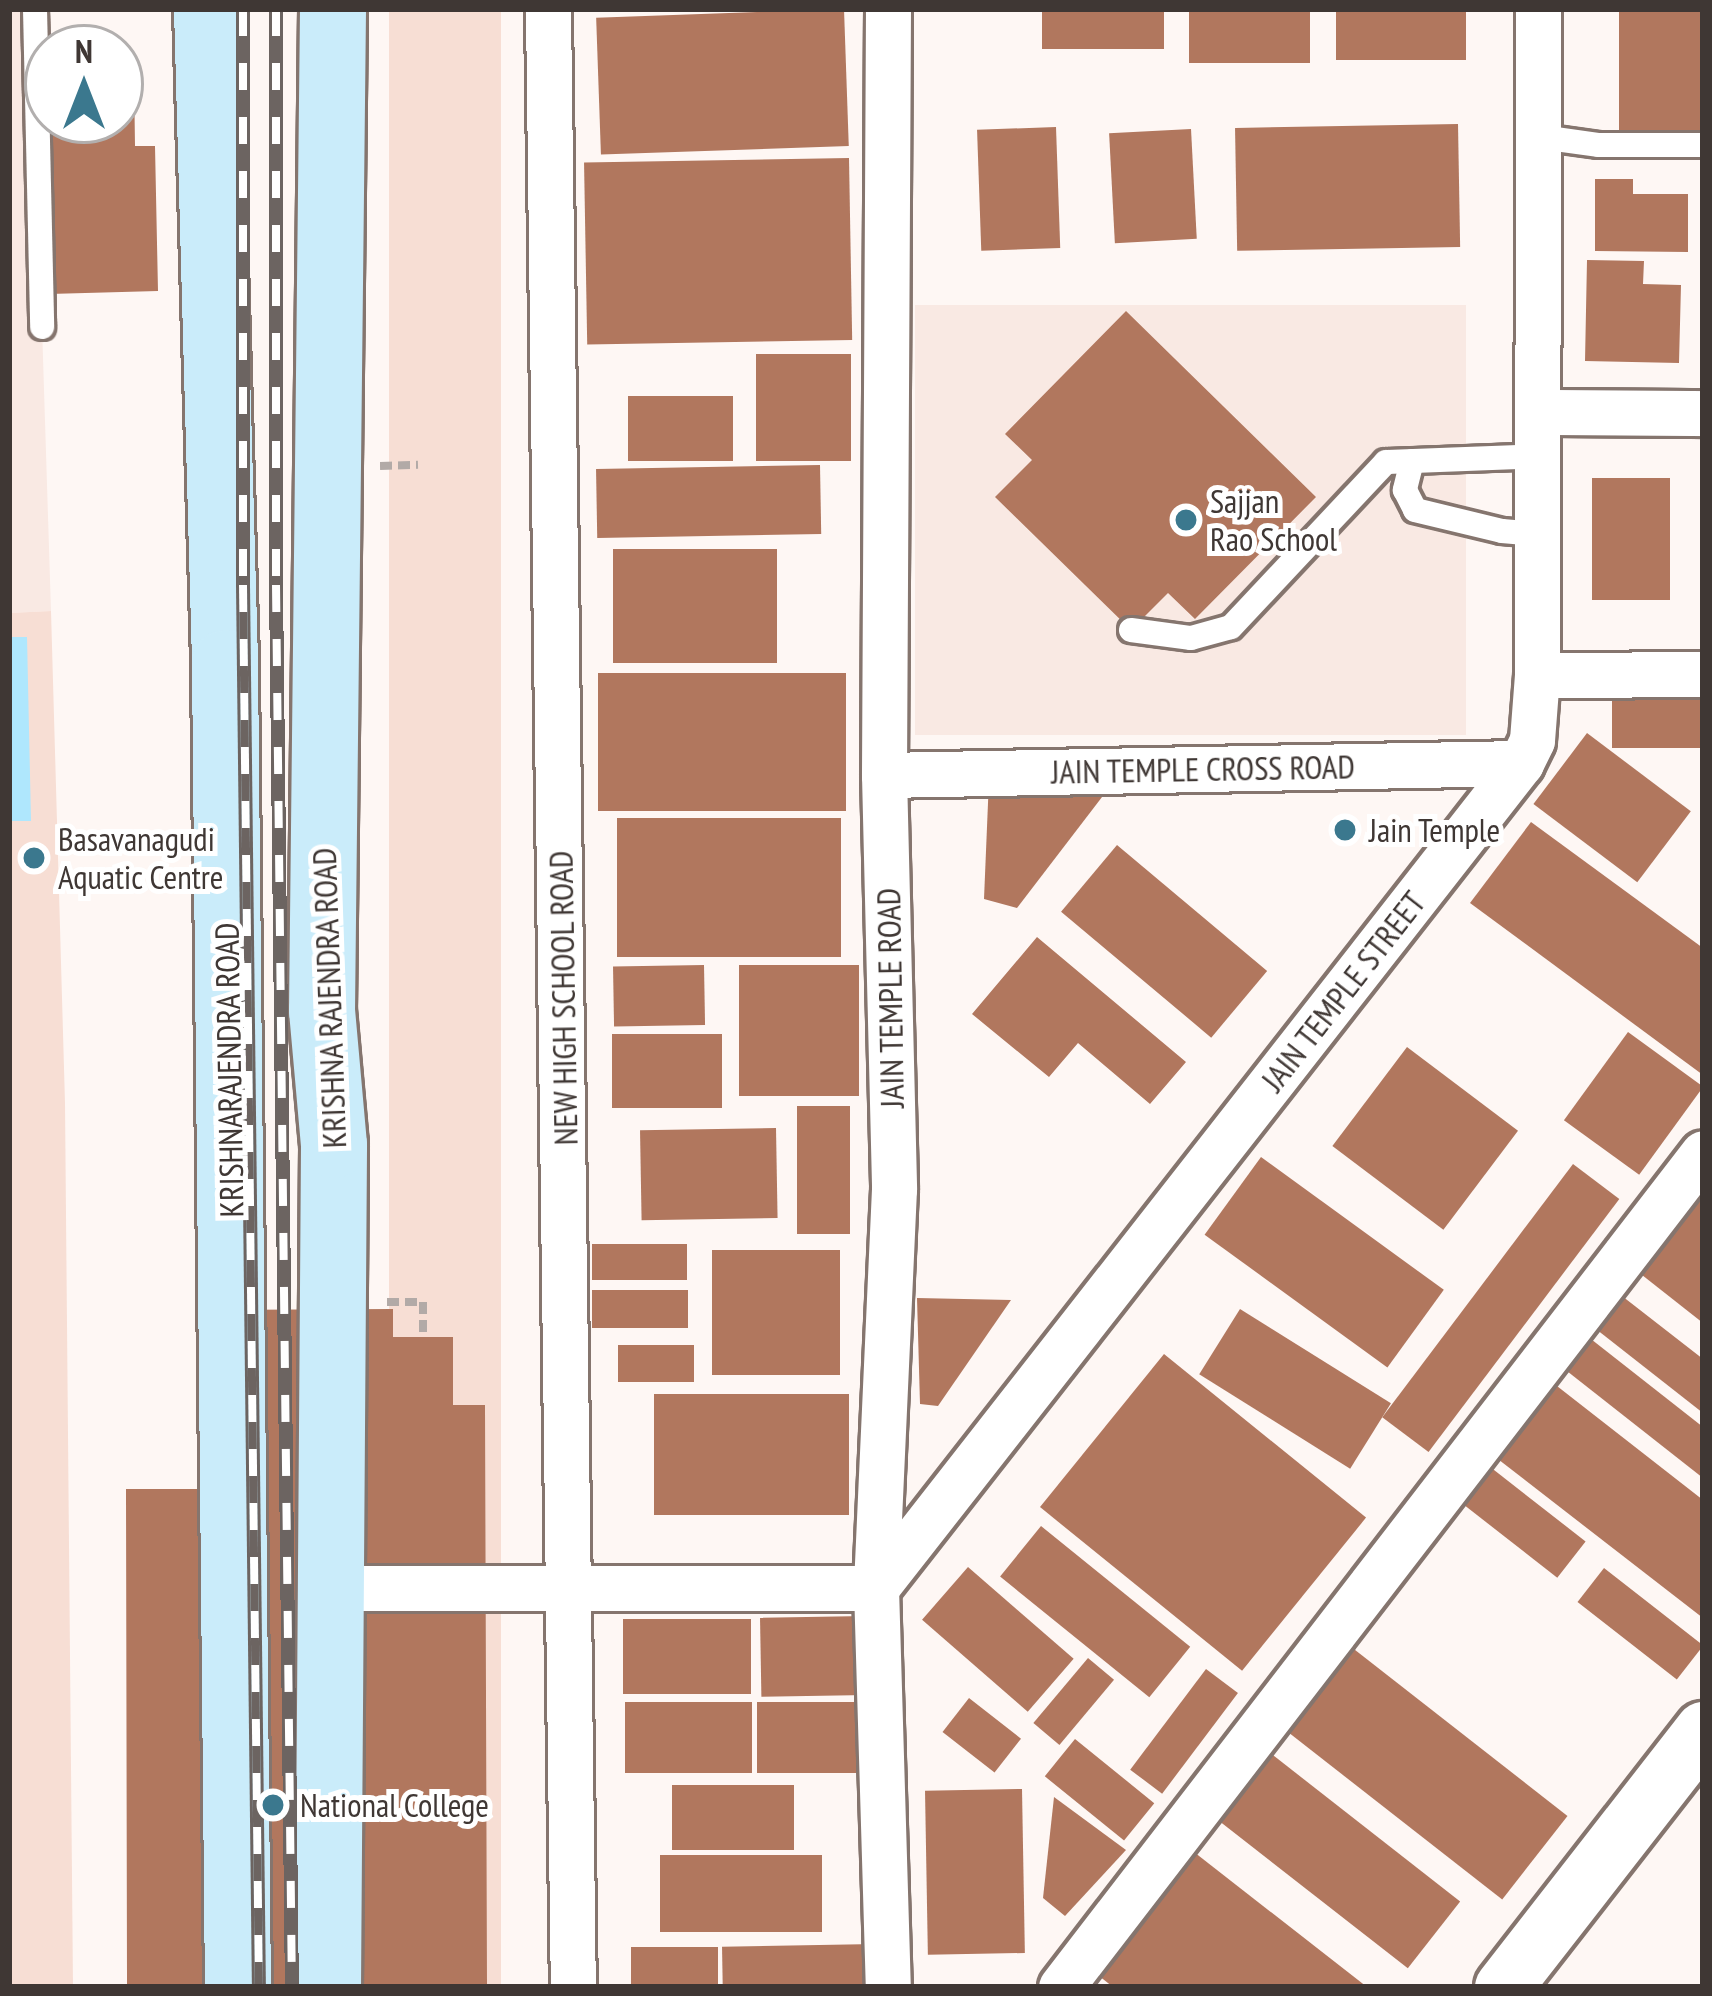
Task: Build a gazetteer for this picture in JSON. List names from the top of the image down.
{
  "streets": {
    "main road": ["KRISHNA RAJENDRA ROAD", "KRISHNARAJENDRA ROAD"],
    "street": [
      "JAIN TEMPLE CROSS ROAD",
      "JAIN TEMPLE STREET",
      "NEW HIGH SCHOOL ROAD",
      "JAIN TEMPLE ROAD"
    ]
  },
  "crossings": [
    ["JAIN TEMPLE CROSS ROAD", "JAIN TEMPLE STREET"],
    ["JAIN TEMPLE CROSS ROAD", "JAIN TEMPLE ROAD"],
    ["JAIN TEMPLE STREET", "JAIN TEMPLE ROAD"]
  ],
  "places": [
    "Sajjan Rao School",
    "Jain Temple",
    "Basavanagudi Aquatic Centre",
    "National College"
  ],
  "north": "top"
}
